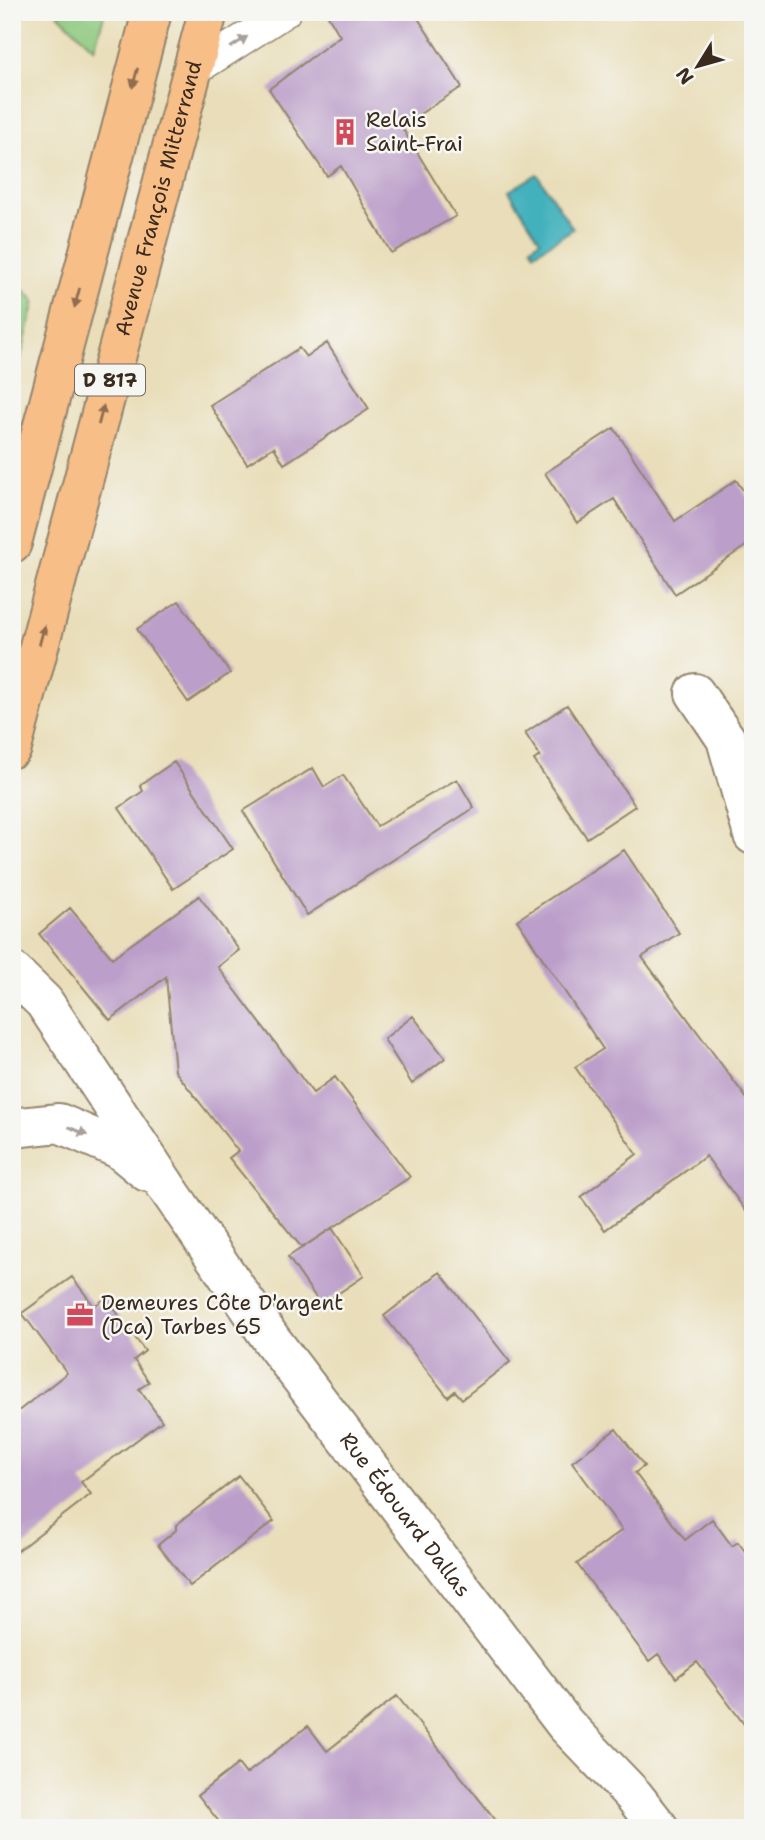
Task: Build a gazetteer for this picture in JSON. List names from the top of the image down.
{
  "streets": {
    "main road": ["Avenue François Mitterrand", "D 817"],
    "street": ["Rue Édouard Dallas"]
  },
  "places": {
    "building": ["Relais Saint-Frai"],
    "office": ["Demeures Côte D'argent (Dca) Tarbes 65"]
  },
  "north": "bottom left"
}
